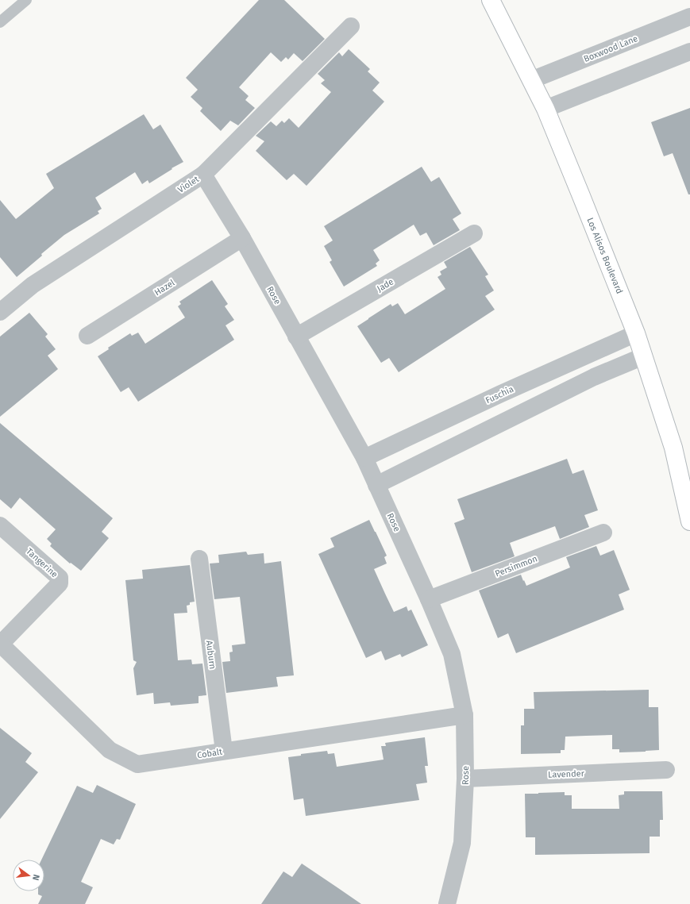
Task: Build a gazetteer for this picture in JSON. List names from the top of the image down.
{
  "streets": {
    "main road": ["Los Alisos Boulevard"],
    "street": [
      "Boxwood Lane",
      "Violet",
      "Jade",
      "Hazel",
      "Rose",
      "Fuschia",
      "Tangerine",
      "Persimmon",
      "Auburn",
      "Cobalt",
      "Lavender"
    ]
  },
  "crossings": [
    ["Boxwood Lane", "Los Alisos Boulevard"],
    ["Violet", "Rose"],
    ["Los Alisos Boulevard", "Fuschia"],
    ["Jade", "Rose"],
    ["Hazel", "Rose"],
    ["Rose", "Fuschia"],
    ["Rose", "Persimmon"],
    ["Rose", "Cobalt"],
    ["Rose", "Lavender"],
    ["Tangerine", "Cobalt"],
    ["Auburn", "Cobalt"]
  ],
  "north": "right"
}
